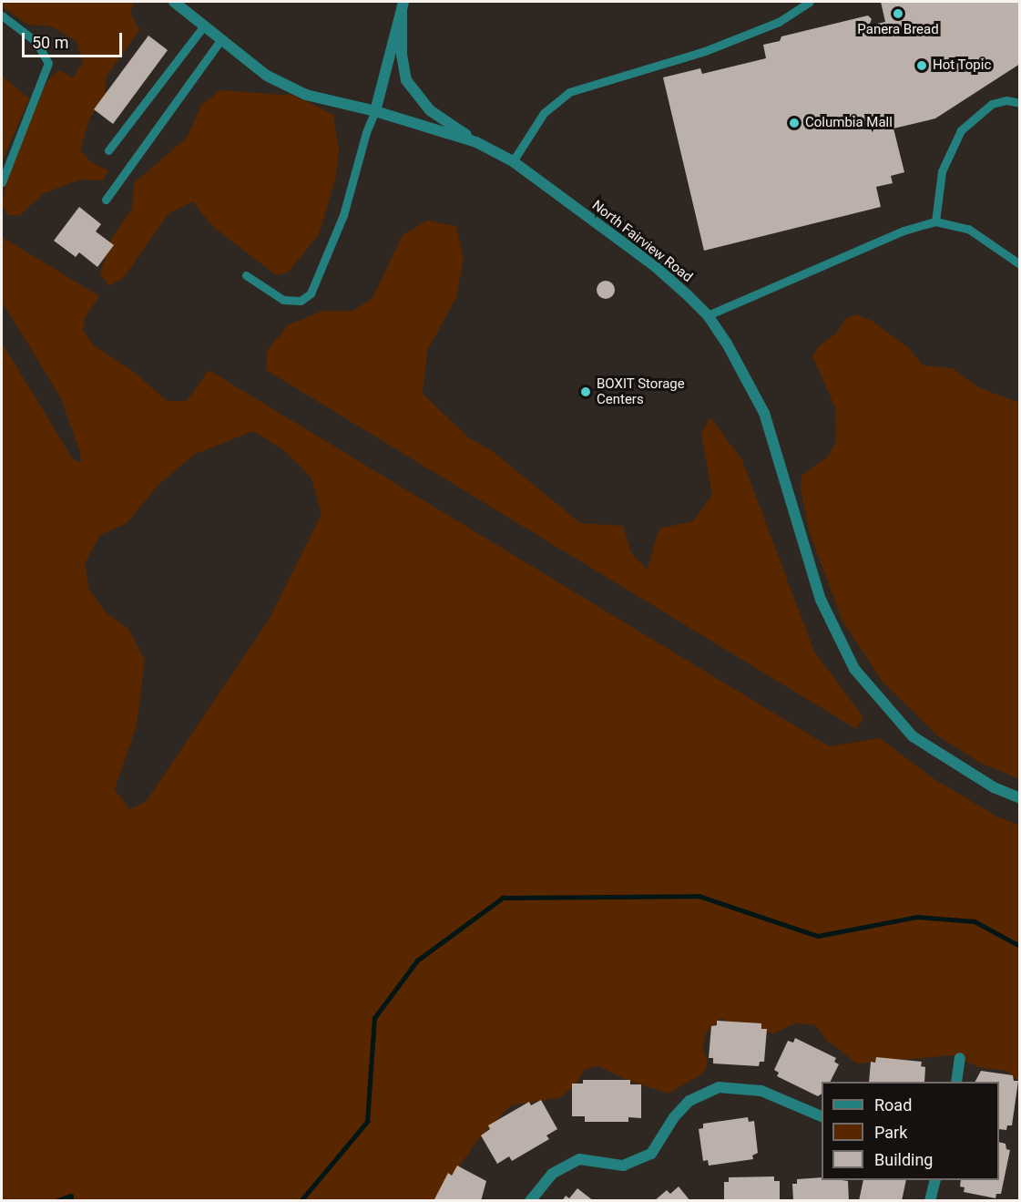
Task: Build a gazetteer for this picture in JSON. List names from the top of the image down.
{
  "streets": {
    "street": ["North Fairview Road"]
  },
  "places": [
    "Panera Bread",
    "Hot Topic",
    "Columbia Mall",
    "BOXIT Storage Centers"
  ],
  "legend": ["Road", "Park", "Building"],
  "scale_bar": "50 m"
}
